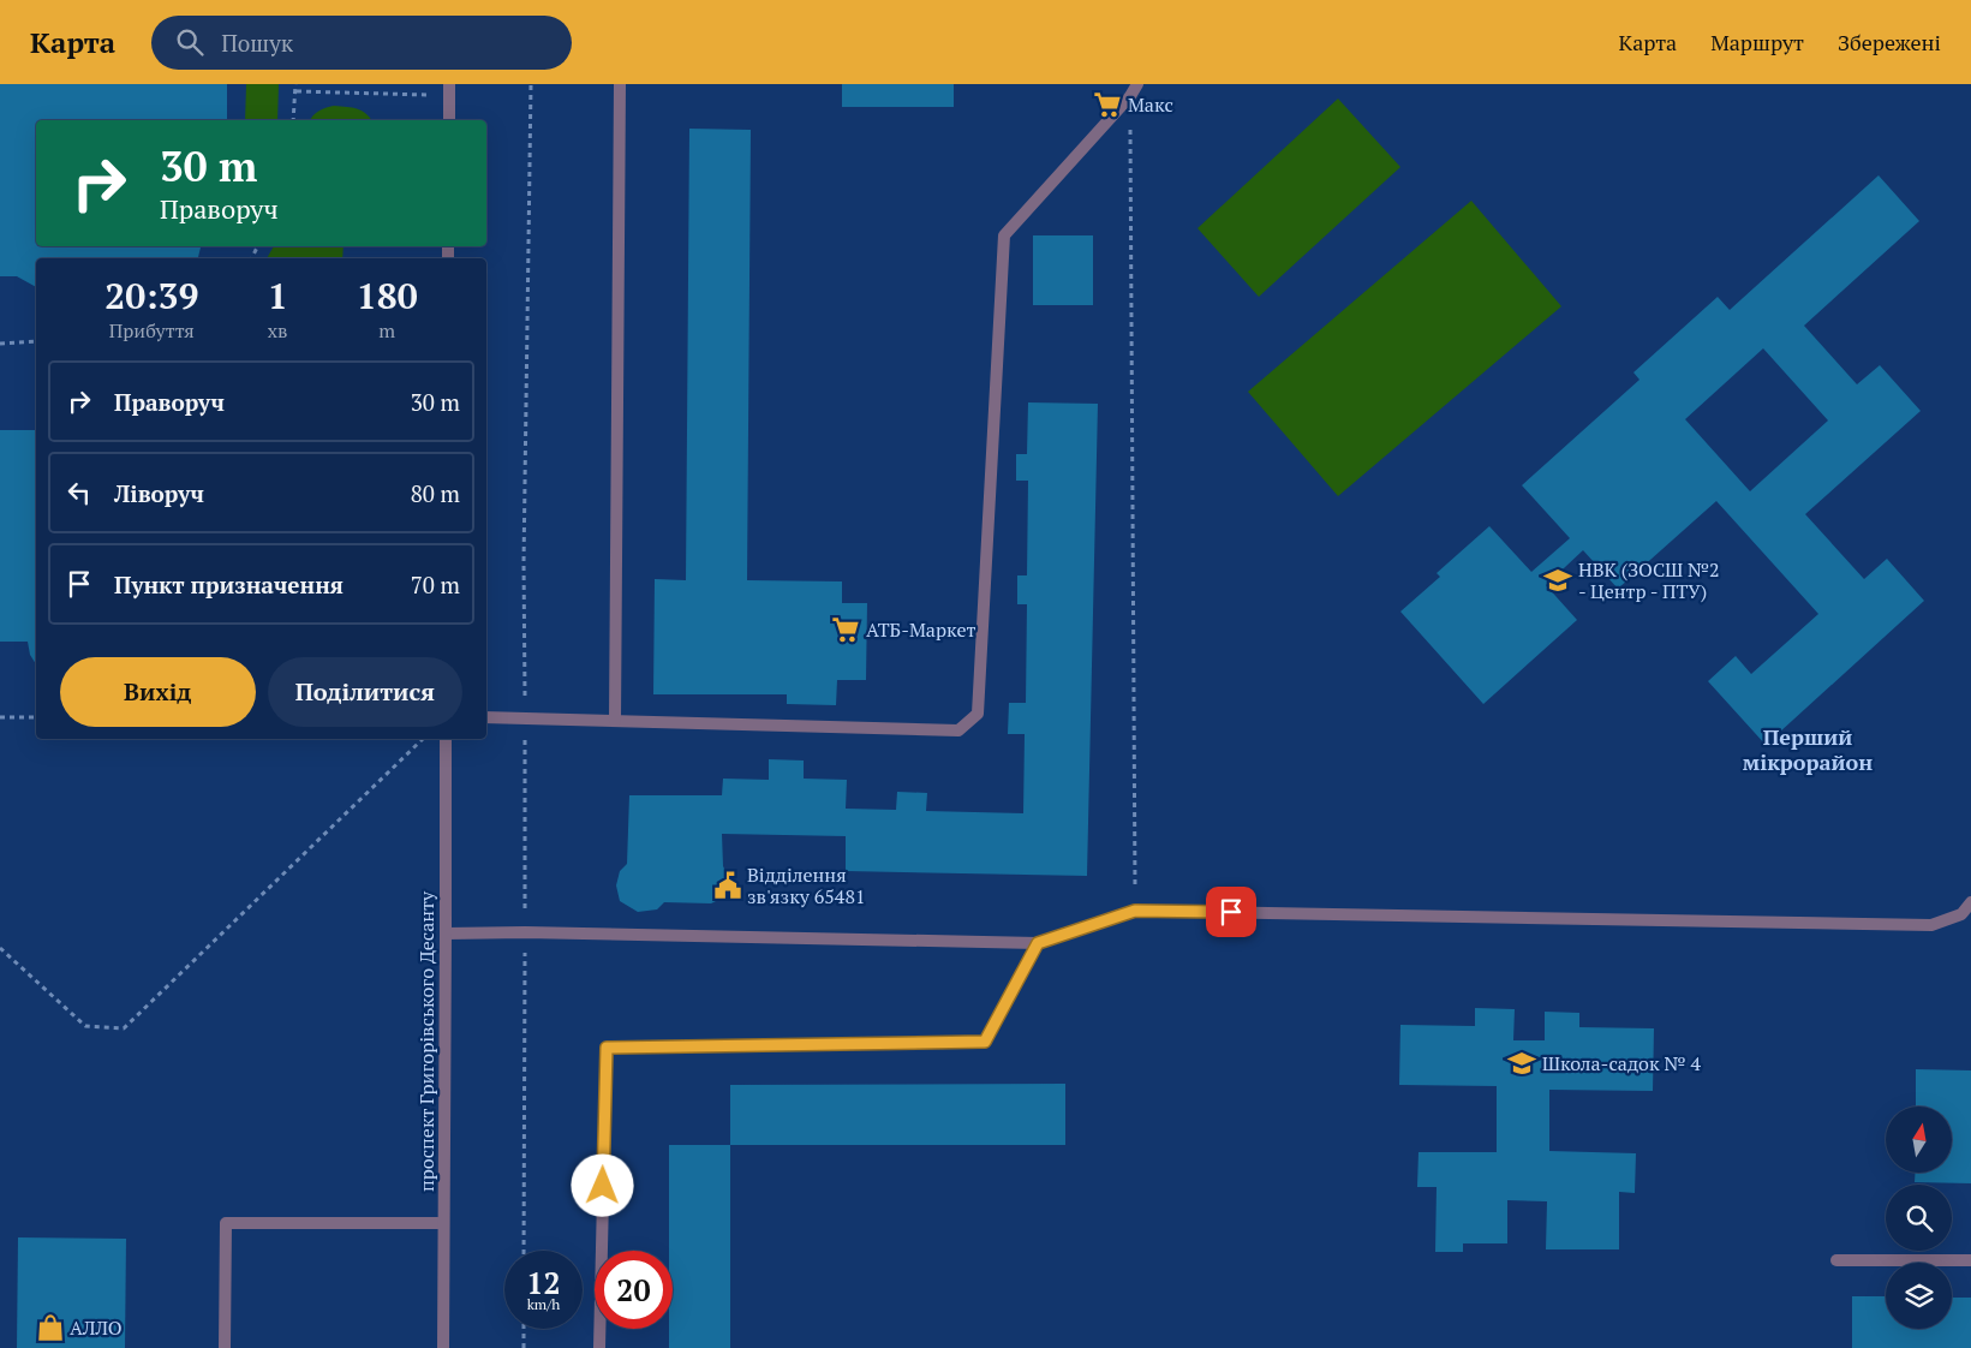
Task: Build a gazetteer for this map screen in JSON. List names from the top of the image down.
{
  "streets": {
    "street": ["проспект Григорівського Десанту"]
  },
  "districts": ["Перший мікрорайон"],
  "places": {
    "supermarket": ["Макс", "АТБ-Маркет"],
    "school or university": ["НВК (ЗОСШ №2 - Центр - ПТУ)", "Школа-садок № 4"],
    "public building": ["Відділення зв'язку 65481"],
    "shop": ["АЛЛО"]
  },
  "north": "top",
  "page": {
    "header": "Карта",
    "search": "Пошук",
    "nav": ["Карта", "Маршрут", "Збережені"],
    "turn": ["30 m", "Праворуч"],
    "eta": [
      "20:39",
      "Прибуття",
      "1",
      "хв",
      "180",
      "m"
    ],
    "list": [
      {
        "name": "Праворуч",
        "value": "30 m"
      },
      {
        "name": "Ліворуч",
        "value": "80 m"
      },
      {
        "name": "Пункт призначення",
        "value": "70 m"
      }
    ],
    "buttons": ["Вихід", "Поділитися"],
    "speed": "12 km/h",
    "limit": "20"
  }
}
